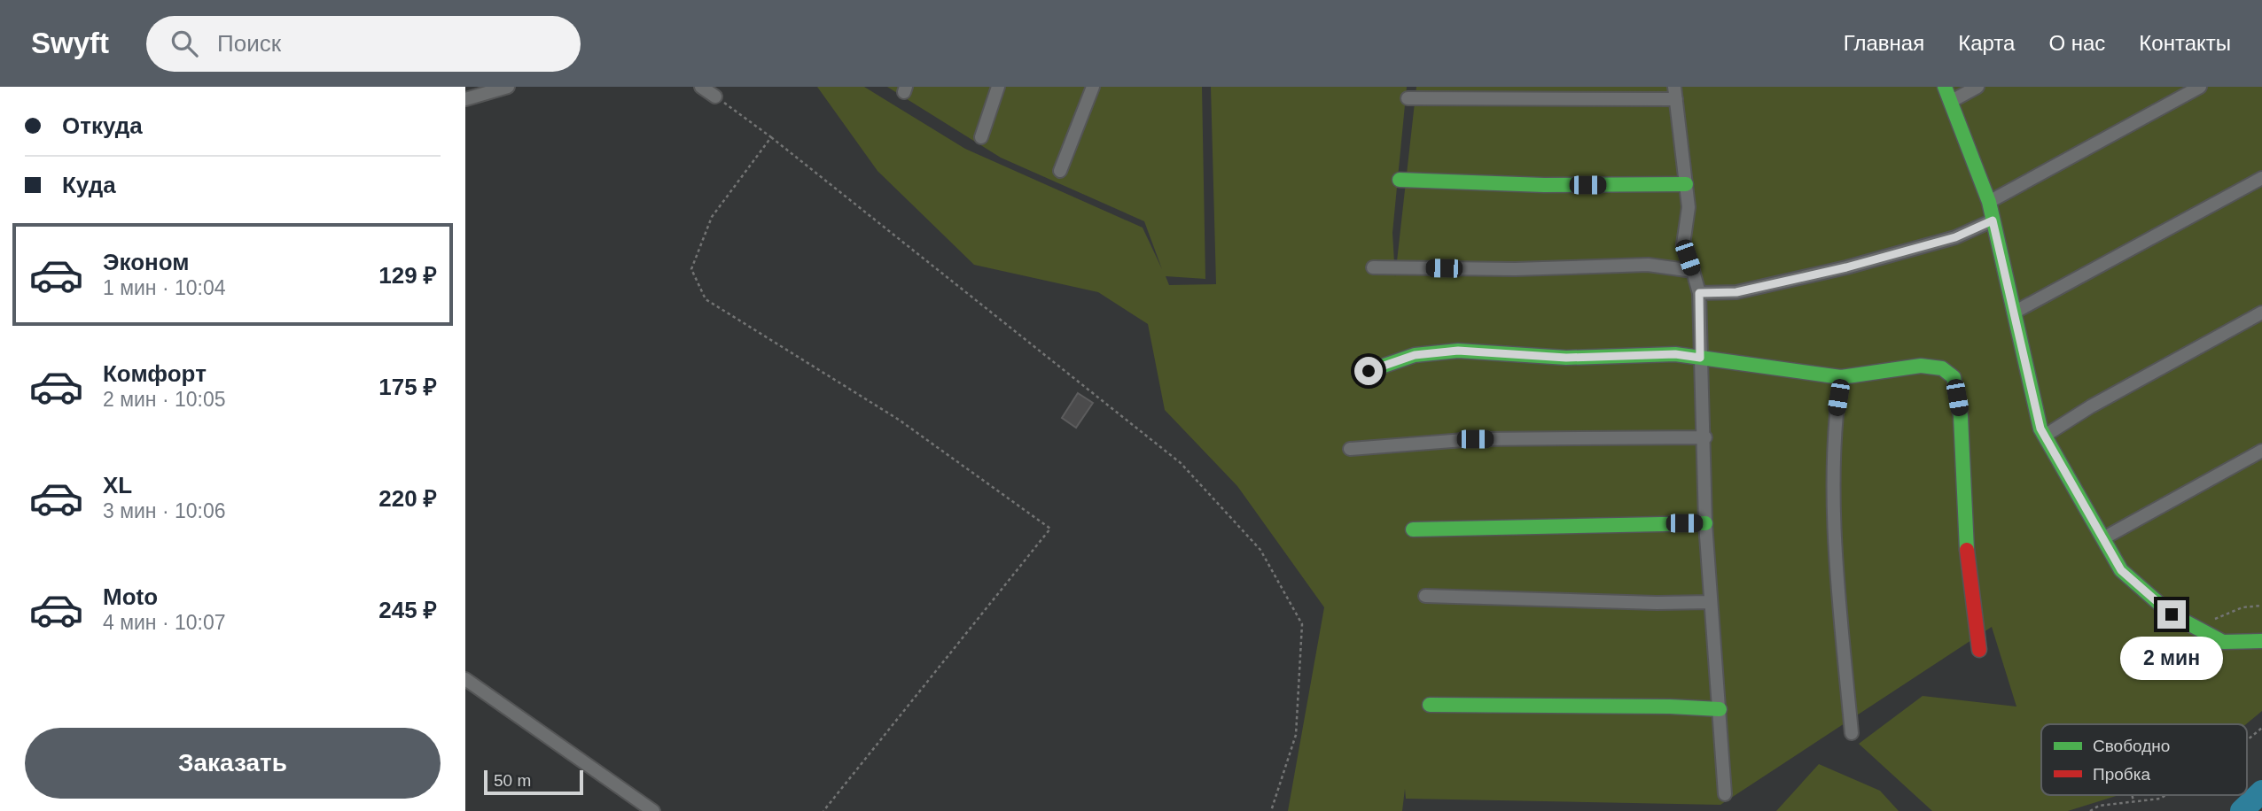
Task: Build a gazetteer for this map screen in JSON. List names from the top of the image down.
{
  "legend": ["Свободно", "Пробка"],
  "scale_bar": "50 m",
  "page": {
    "header": "Swyft",
    "search": "Поиск",
    "nav": [
      "Главная",
      "Карта",
      "О нас",
      "Контакты"
    ],
    "banner": ["Откуда", "Куда"],
    "list": [
      {
        "name": "Эконом",
        "note": "1 мин · 10:04",
        "value": "129 ₽"
      },
      {
        "name": "Комфорт",
        "note": "2 мин · 10:05",
        "value": "175 ₽"
      },
      {
        "name": "XL",
        "note": "3 мин · 10:06",
        "value": "220 ₽"
      },
      {
        "name": "Moto",
        "note": "4 мин · 10:07",
        "value": "245 ₽"
      }
    ],
    "bubble": "2 мин",
    "buttons": "Заказать",
    "scale": "50 m"
  }
}
